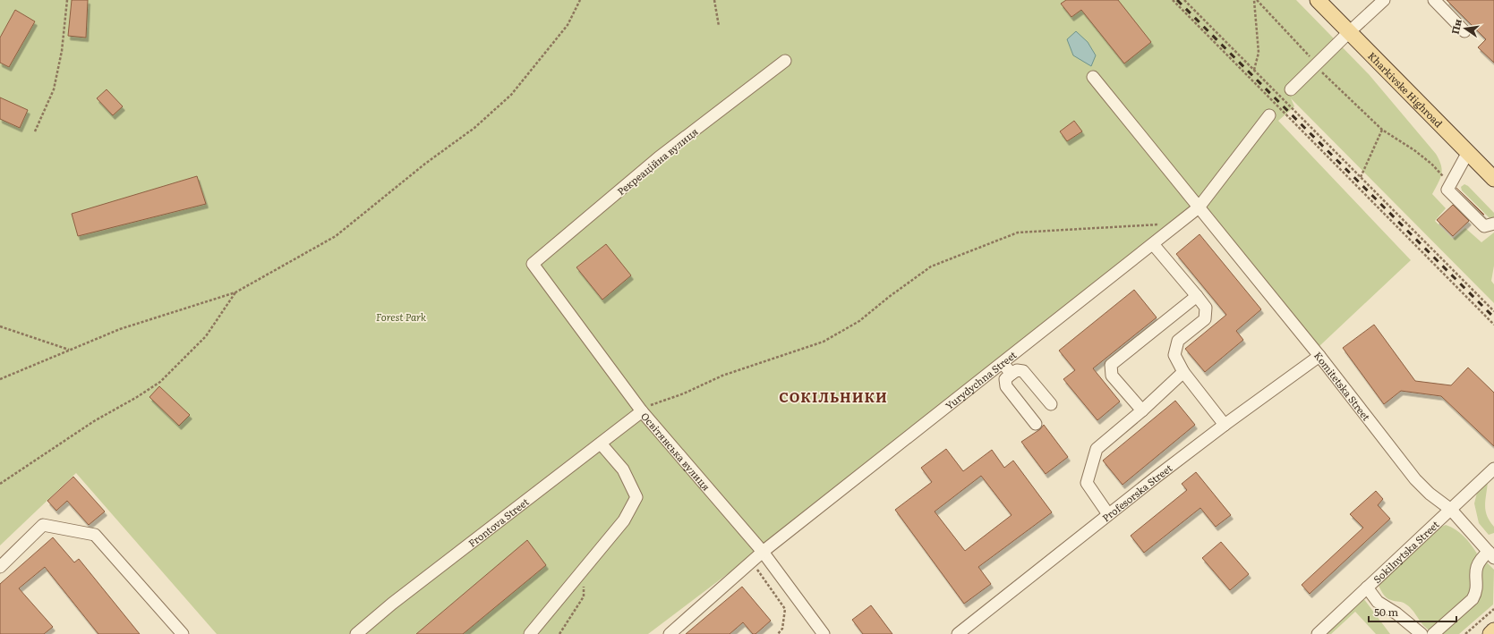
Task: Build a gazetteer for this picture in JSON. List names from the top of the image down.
{
  "streets": {
    "main road": ["Kharkivske Highroad"],
    "street": [
      "Рекреаційна вулиця",
      "Yurydychna Street",
      "Komitetska Street",
      "Освітянська вулиця",
      "Profesorska Street",
      "Frontova Street",
      "Sokilnytska Street"
    ]
  },
  "crossings": [
    ["Рекреаційна вулиця", "Освітянська вулиця"],
    ["Yurydychna Street", "Komitetska Street"],
    ["Yurydychna Street", "Освітянська вулиця"],
    ["Komitetska Street", "Profesorska Street"],
    ["Komitetska Street", "Sokilnytska Street"],
    ["Освітянська вулиця", "Frontova Street"]
  ],
  "districts": ["СОКІЛЬНИКИ"],
  "parks": ["Forest Park"],
  "scale_bar": "50 m",
  "north": "left"
}
